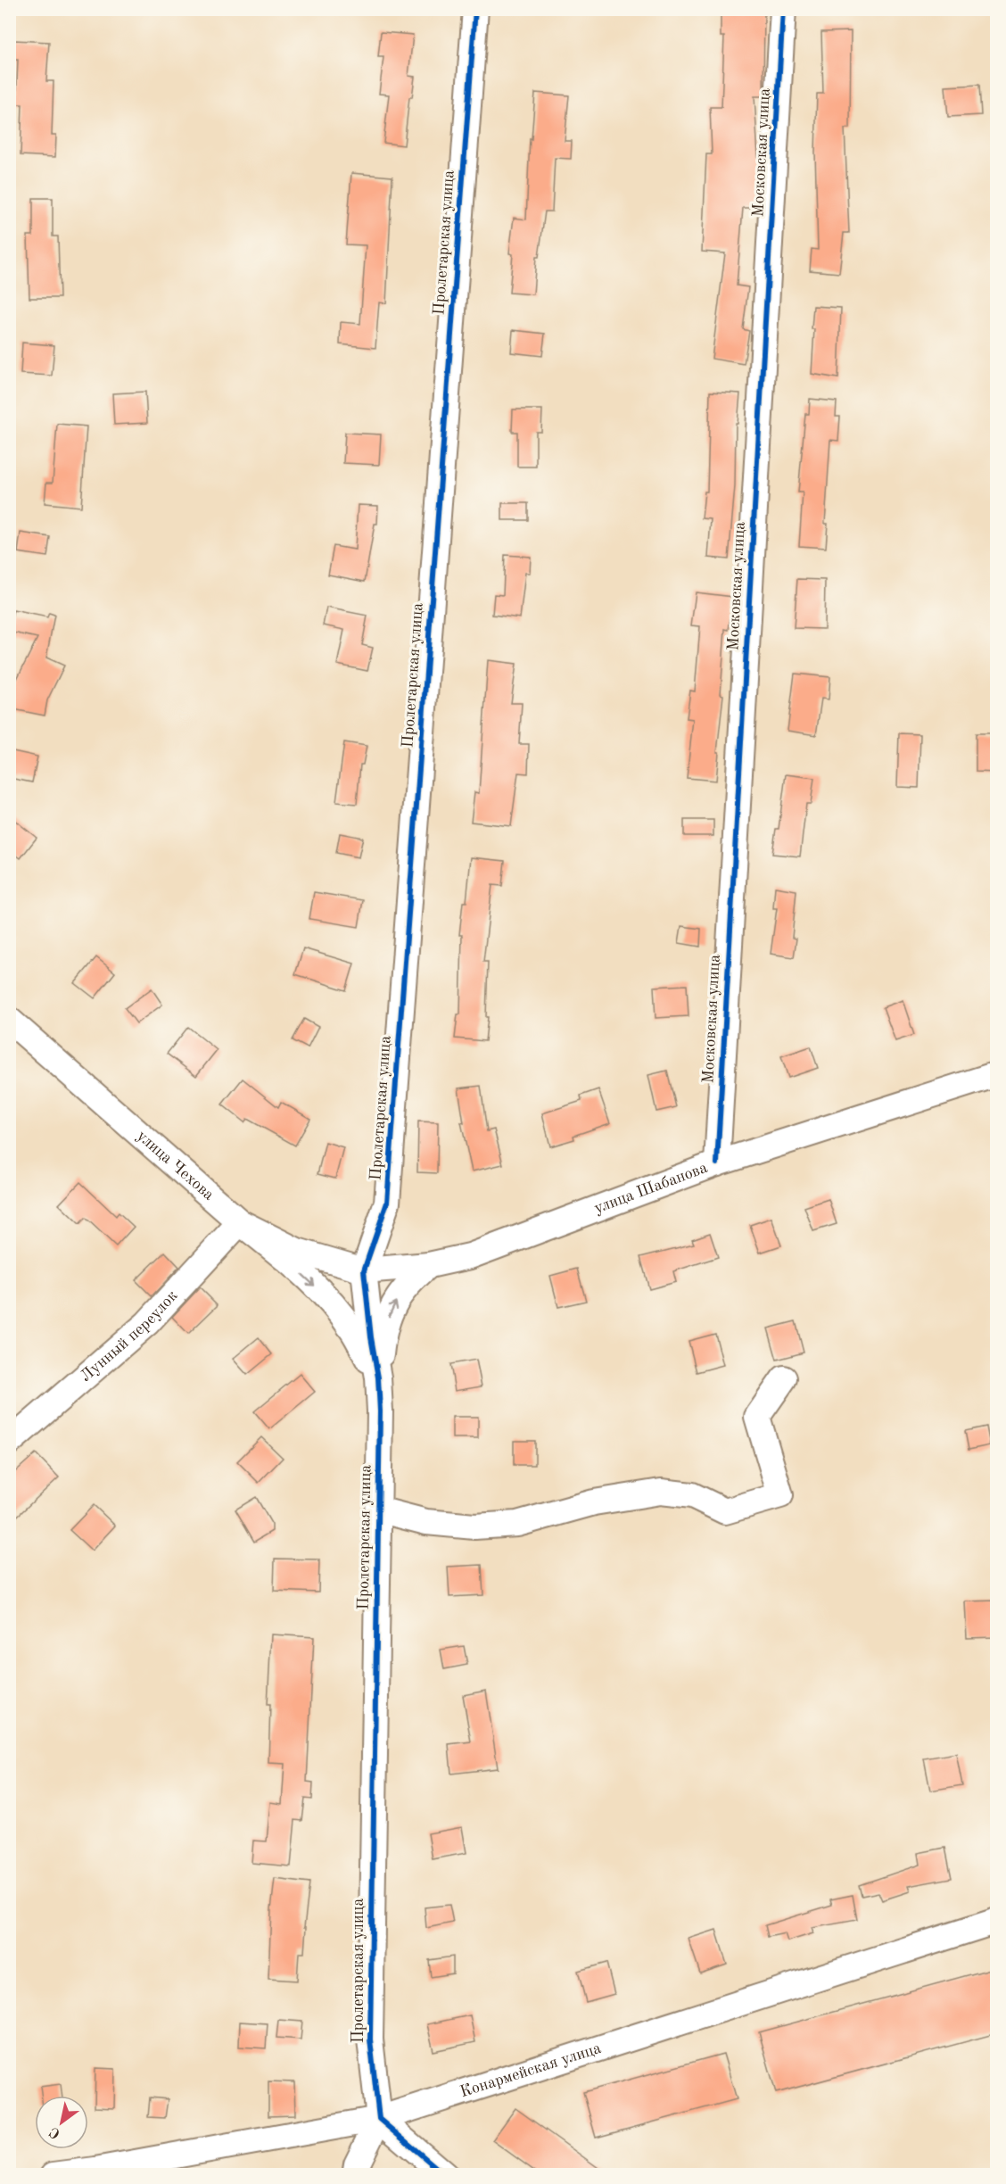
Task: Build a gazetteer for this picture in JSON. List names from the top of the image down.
{
  "streets": {
    "street": [
      "Московская улица",
      "Пролетарская улица",
      "улица Чехова",
      "улица Шабанова",
      "Лунный переулок",
      "Конармейская улица"
    ]
  },
  "crossings": [
    ["Московская улица", "улица Шабанова"],
    ["Пролетарская улица", "улица Чехова"],
    ["Пролетарская улица", "улица Шабанова"],
    ["Пролетарская улица", "Конармейская улица"],
    ["улица Чехова", "улица Шабанова"],
    ["улица Чехова", "Лунный переулок"]
  ],
  "north": "bottom left"
}
